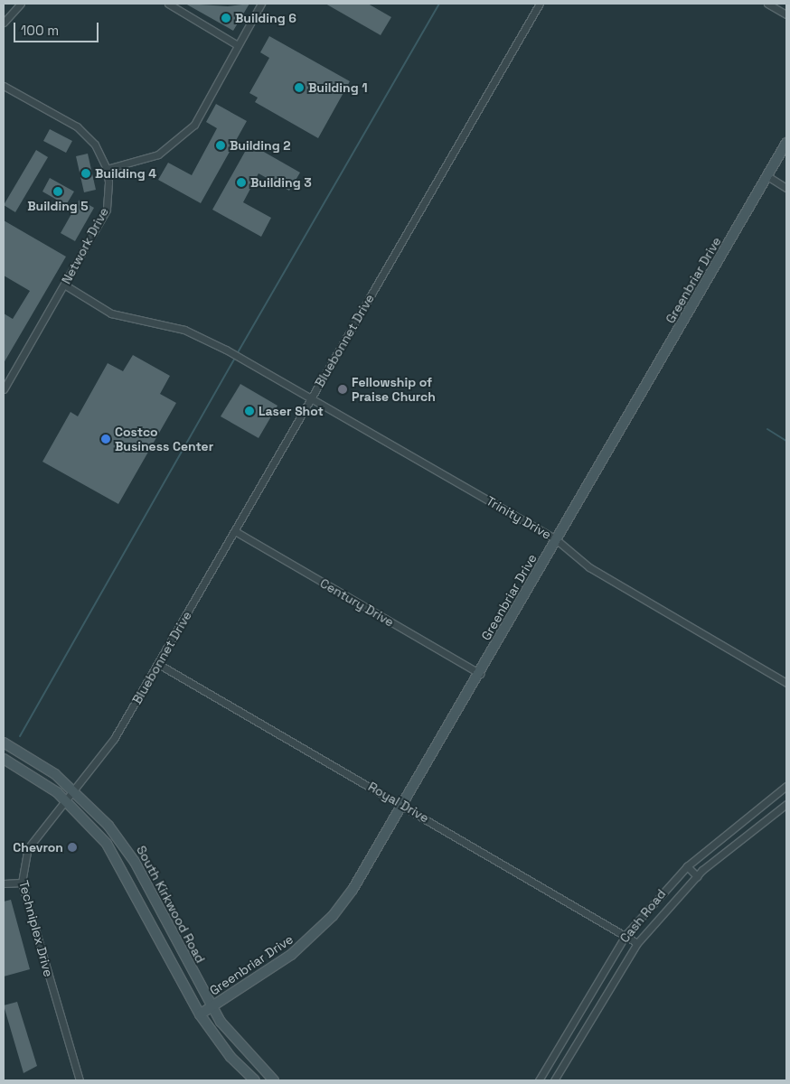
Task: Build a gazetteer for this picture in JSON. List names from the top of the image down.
{
  "streets": {
    "street": [
      "Network Drive",
      "Greenbriar Drive",
      "Bluebonnet Drive",
      "Trinity Drive",
      "Century Drive",
      "Royal Drive",
      "South Kirkwood Road",
      "Cash Road",
      "Techniplex Drive"
    ]
  },
  "crossings": [
    ["Network Drive", "Trinity Drive"],
    ["Greenbriar Drive", "Trinity Drive"],
    ["Greenbriar Drive", "Century Drive"],
    ["Greenbriar Drive", "Royal Drive"],
    ["Greenbriar Drive", "South Kirkwood Road"],
    ["Bluebonnet Drive", "Trinity Drive"],
    ["Bluebonnet Drive", "Century Drive"],
    ["Bluebonnet Drive", "Royal Drive"],
    ["Bluebonnet Drive", "South Kirkwood Road"],
    ["Bluebonnet Drive", "Techniplex Drive"],
    ["Royal Drive", "Cash Road"],
    ["South Kirkwood Road", "Techniplex Drive"]
  ],
  "places": [
    "Building 6",
    "Building 1",
    "Building 2",
    "Building 4",
    "Building 3",
    "Building 5",
    "Fellowship of Praise Church",
    "Laser Shot",
    "Costco Business Center",
    "Chevron"
  ],
  "scale_bar": "100 m"
}
